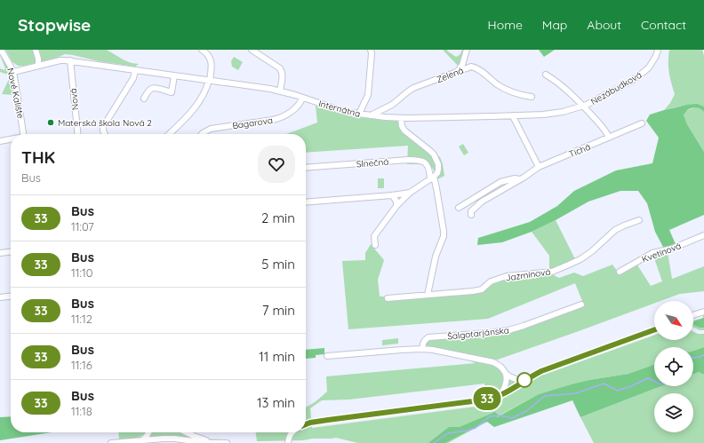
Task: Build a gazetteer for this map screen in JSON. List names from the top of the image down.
{
  "streets": {
    "street": [
      "Zelená",
      "Nezábudková",
      "Nové Kalište",
      "Nová",
      "Internátna",
      "Bagarova",
      "Tichá",
      "Slnečná",
      "Kvetinová",
      "Jazmínová",
      "Šalgotarjánska"
    ]
  },
  "crossings": [
    ["Zelená", "Internátna"],
    ["Nové Kalište", "Internátna"],
    ["Nová", "Internátna"],
    ["Internátna", "Bagarova"]
  ],
  "places": ["Materská škola Nová 2"],
  "lines": ["bus line 33"],
  "north": "bottom right",
  "page": {
    "header": "Stopwise",
    "nav": [
      "Home",
      "Map",
      "About",
      "Contact"
    ],
    "on_map": "33",
    "heading": ["THK", "Bus"],
    "list": [
      {
        "mark": "33",
        "name": "Bus",
        "note": "11:07",
        "value": "2 min"
      },
      {
        "mark": "33",
        "name": "Bus",
        "note": "11:10",
        "value": "5 min"
      },
      {
        "mark": "33",
        "name": "Bus",
        "note": "11:12",
        "value": "7 min"
      },
      {
        "mark": "33",
        "name": "Bus",
        "note": "11:16",
        "value": "11 min"
      },
      {
        "mark": "33",
        "name": "Bus",
        "note": "11:18",
        "value": "13 min"
      }
    ]
  }
}
